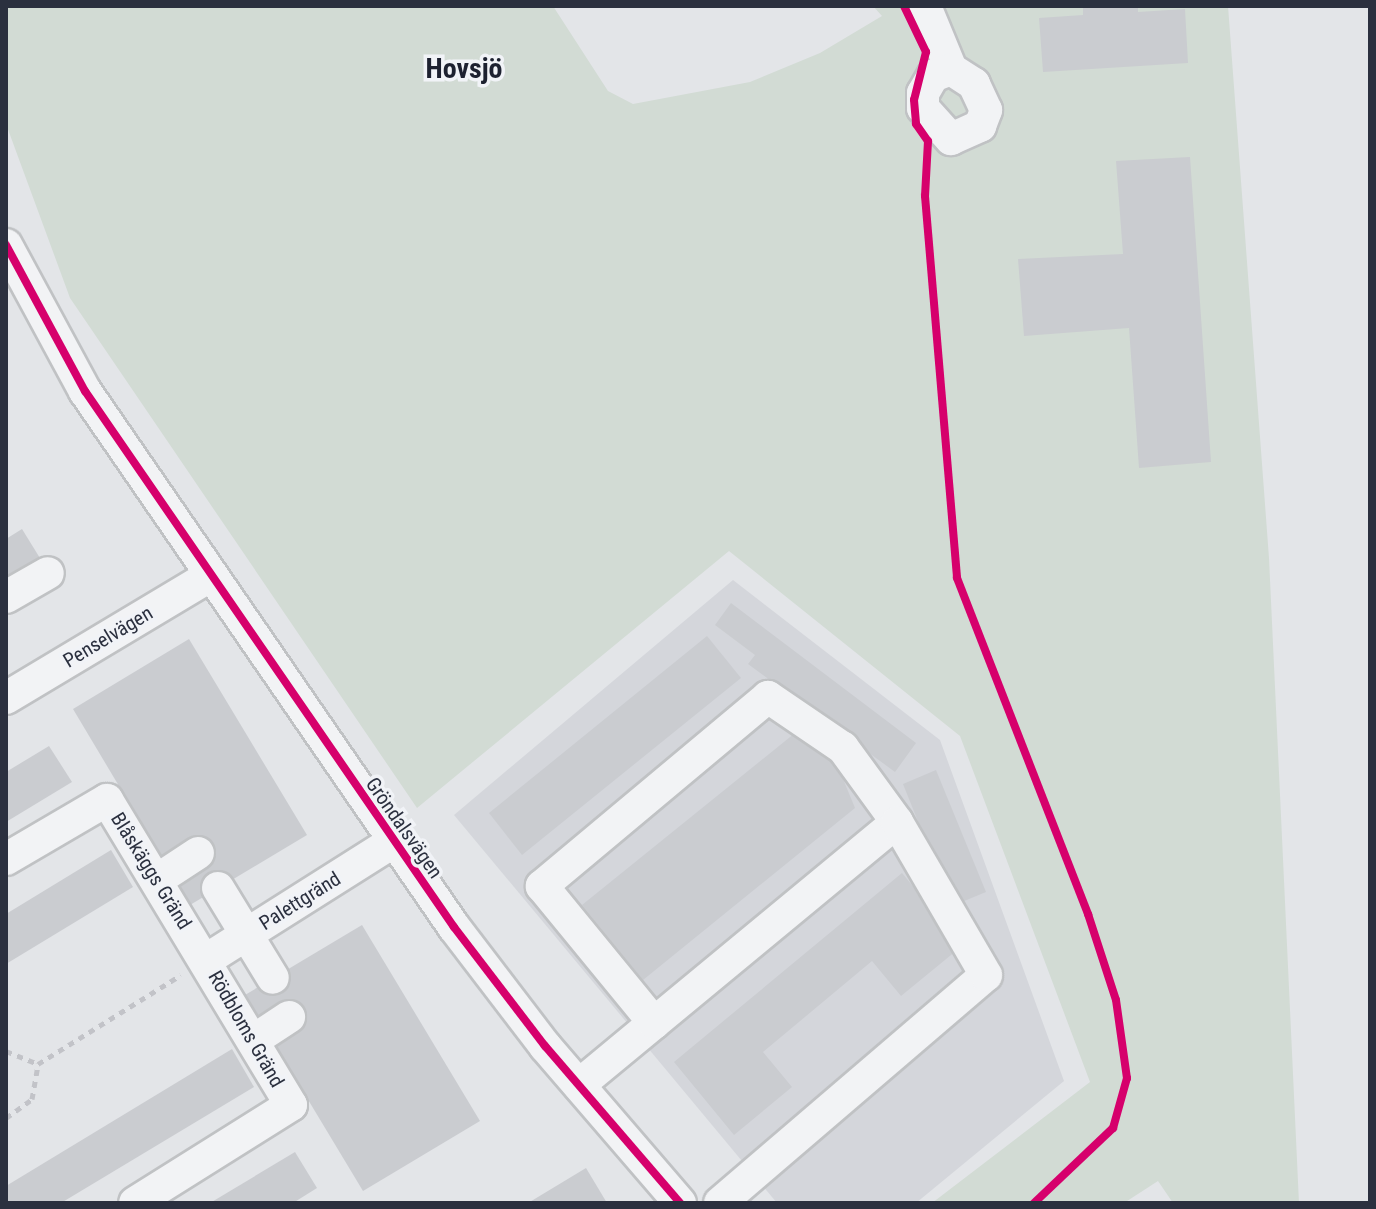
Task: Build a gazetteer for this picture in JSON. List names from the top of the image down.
{
  "streets": {
    "street": [
      "Penselvägen",
      "Gröndalsvägen",
      "Blåskäggs Gränd",
      "Palettgränd",
      "Rödbloms Gränd"
    ]
  },
  "crossings": [
    ["Penselvägen", "Gröndalsvägen"],
    ["Gröndalsvägen", "Palettgränd"],
    ["Blåskäggs Gränd", "Palettgränd"],
    ["Blåskäggs Gränd", "Rödbloms Gränd"],
    ["Palettgränd", "Rödbloms Gränd"]
  ],
  "districts": ["Hovsjö"]
}
